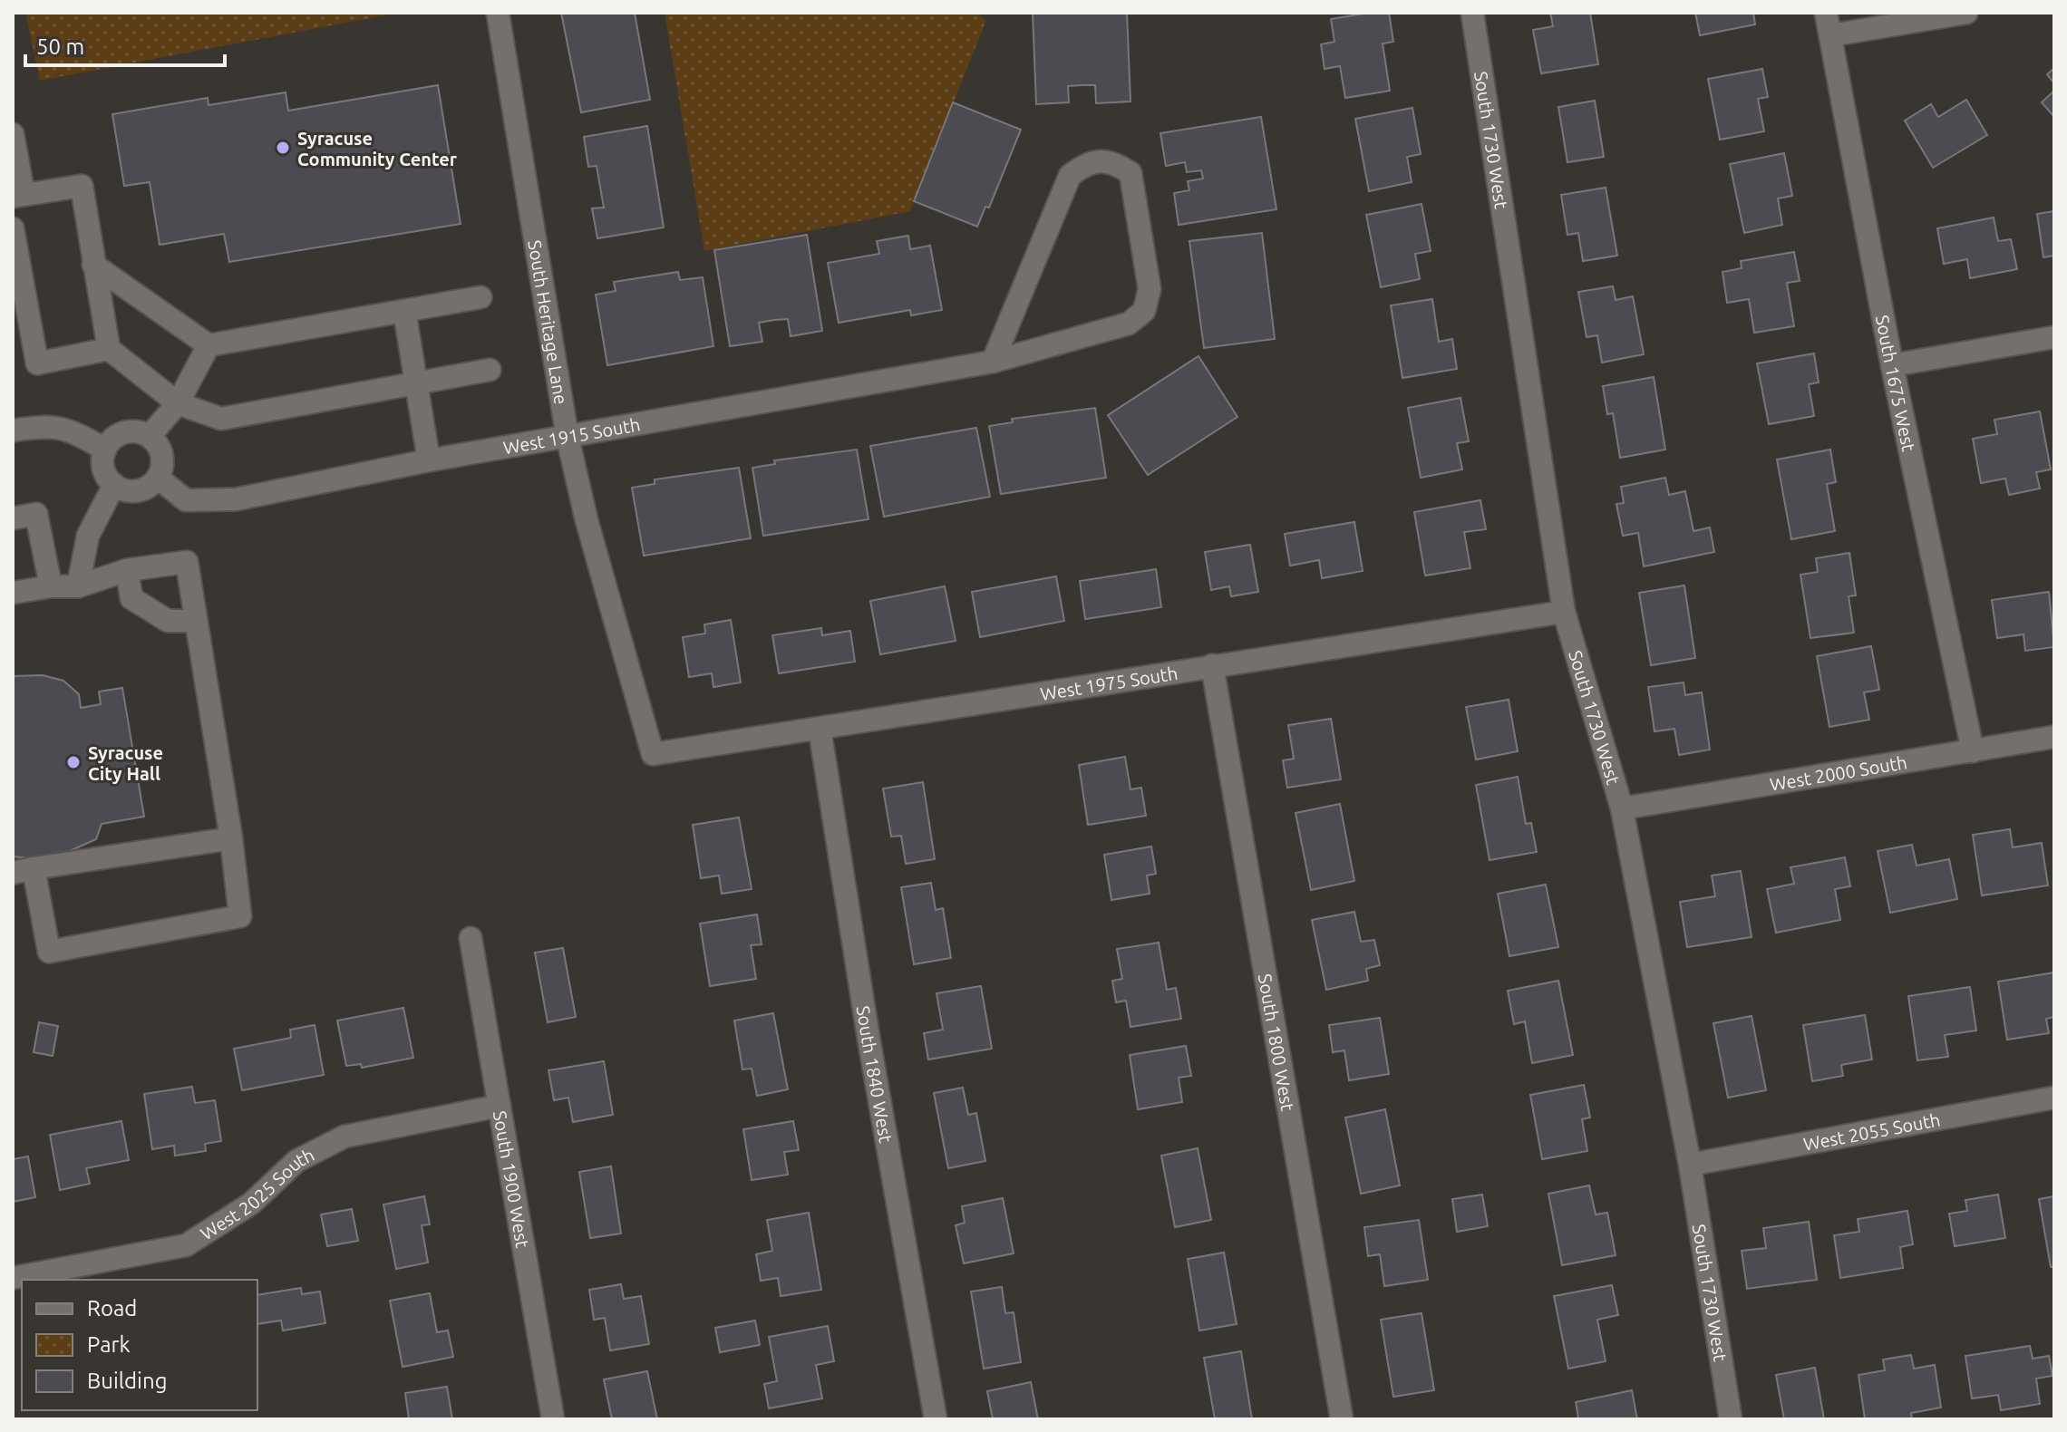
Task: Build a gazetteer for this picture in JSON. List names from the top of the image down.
{
  "streets": {
    "street": [
      "South 1730 West",
      "South Heritage Lane",
      "South 1675 West",
      "West 1915 South",
      "West 1975 South",
      "West 2000 South",
      "South 1800 West",
      "South 1840 West",
      "West 2055 South",
      "South 1900 West",
      "West 2025 South"
    ]
  },
  "crossings": [
    ["South 1730 West", "West 1975 South"],
    ["South 1730 West", "West 2000 South"],
    ["South 1730 West", "West 2055 South"],
    ["South Heritage Lane", "West 1915 South"],
    ["South Heritage Lane", "West 1975 South"],
    ["South 1675 West", "West 2000 South"],
    ["West 1975 South", "South 1800 West"],
    ["West 1975 South", "South 1840 West"],
    ["South 1900 West", "West 2025 South"]
  ],
  "places": ["Syracuse Community Center", "Syracuse City Hall"],
  "legend": ["Road", "Park", "Building"],
  "scale_bar": "50 m"
}
